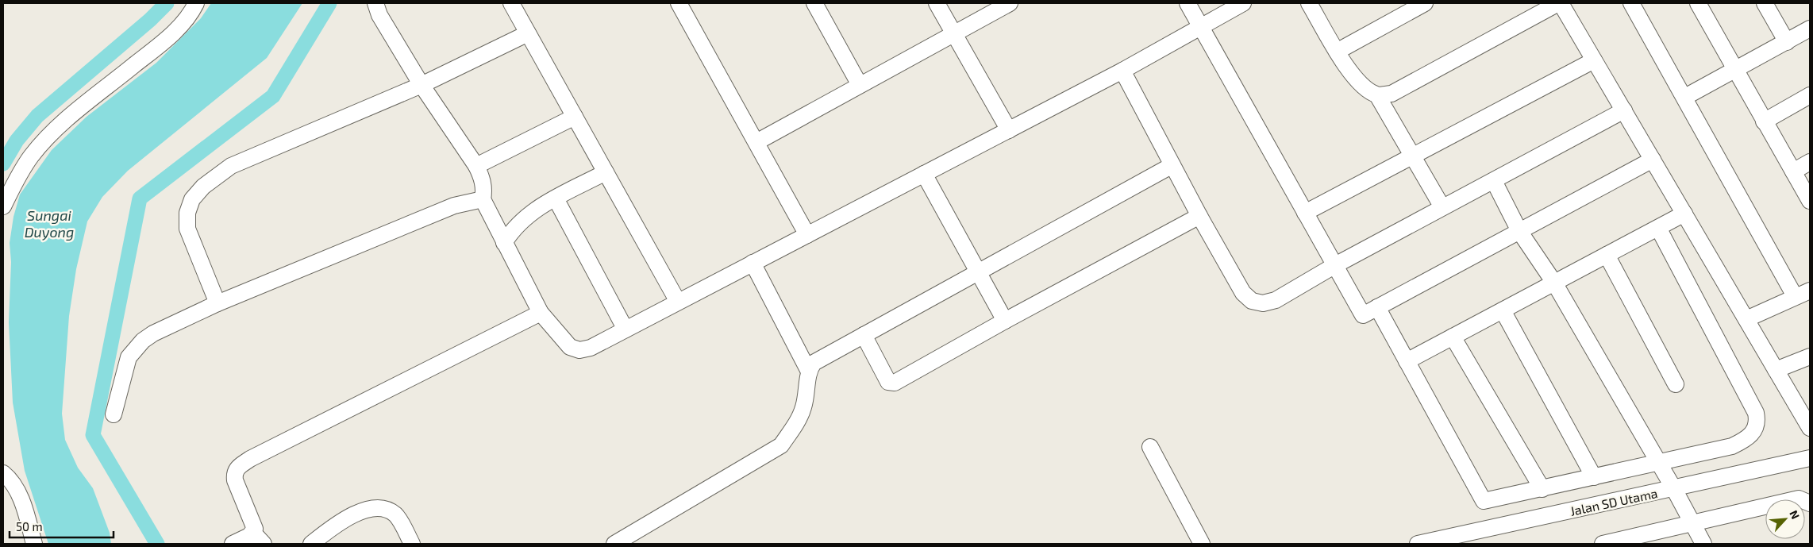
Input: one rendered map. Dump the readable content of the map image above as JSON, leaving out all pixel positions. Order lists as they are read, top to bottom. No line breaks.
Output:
{"streets":{"street":["Jalan SD Utama"]},"water":["Sungai Duyong"],"scale_bar":"50 m","north":"top right"}
